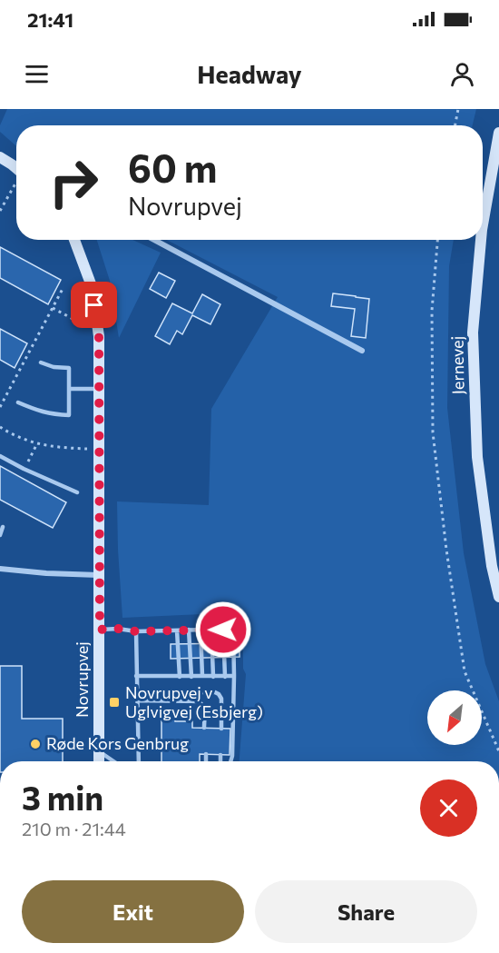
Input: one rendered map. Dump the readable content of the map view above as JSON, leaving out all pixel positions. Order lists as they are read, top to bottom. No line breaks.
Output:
{"streets":{"street":["Jernevej","Novrupvej"]},"places":{"transit":["Novrupvej v Uglvigvej (Esbjerg)"],"other":["Røde Kors Genbrug"]},"north":"bottom left","page":{"status":"21:41","header":"Headway","turn":["60 m","Novrupvej"],"heading":["3 min","210 m · 21:44"],"buttons":["Exit","Share"]}}
